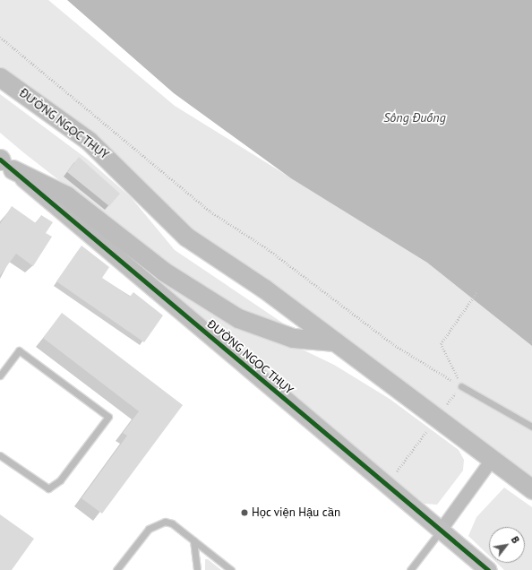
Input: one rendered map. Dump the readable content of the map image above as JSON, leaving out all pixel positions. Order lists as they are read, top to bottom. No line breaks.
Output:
{"streets":{"main road":["ĐƯỜNG NGỌC THỤY"]},"water":["Sông Đuống"],"places":["Học viện Hậu cần"],"north":"top right"}
